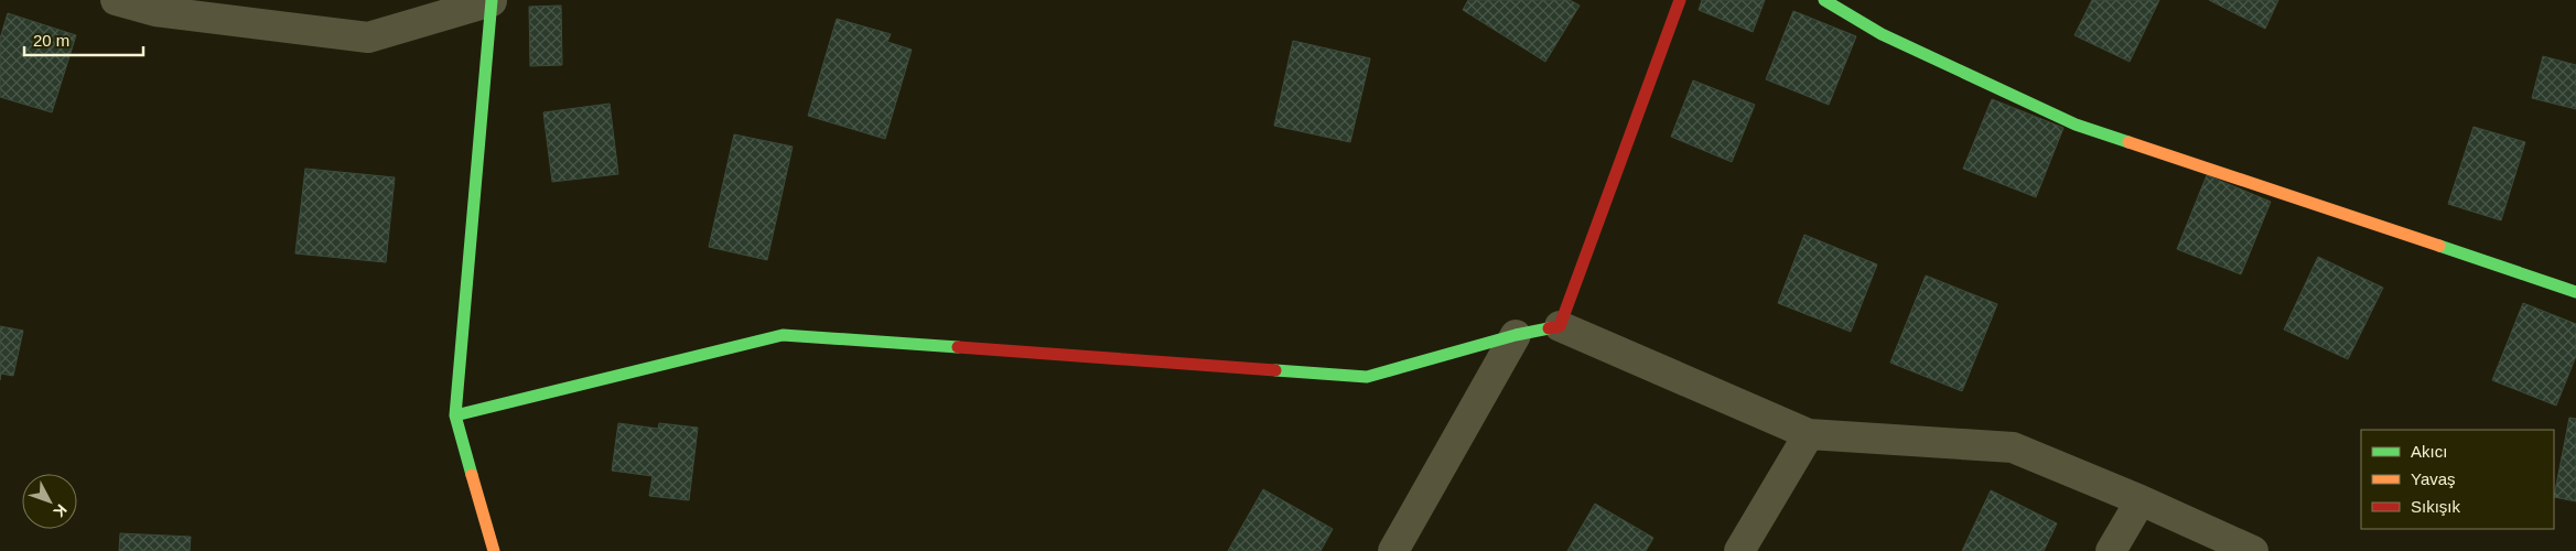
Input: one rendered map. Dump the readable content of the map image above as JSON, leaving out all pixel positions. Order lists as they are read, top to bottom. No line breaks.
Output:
{"legend":["Akıcı","Yavaş","Sıkışık"],"scale_bar":"20 m","north":"bottom right"}
